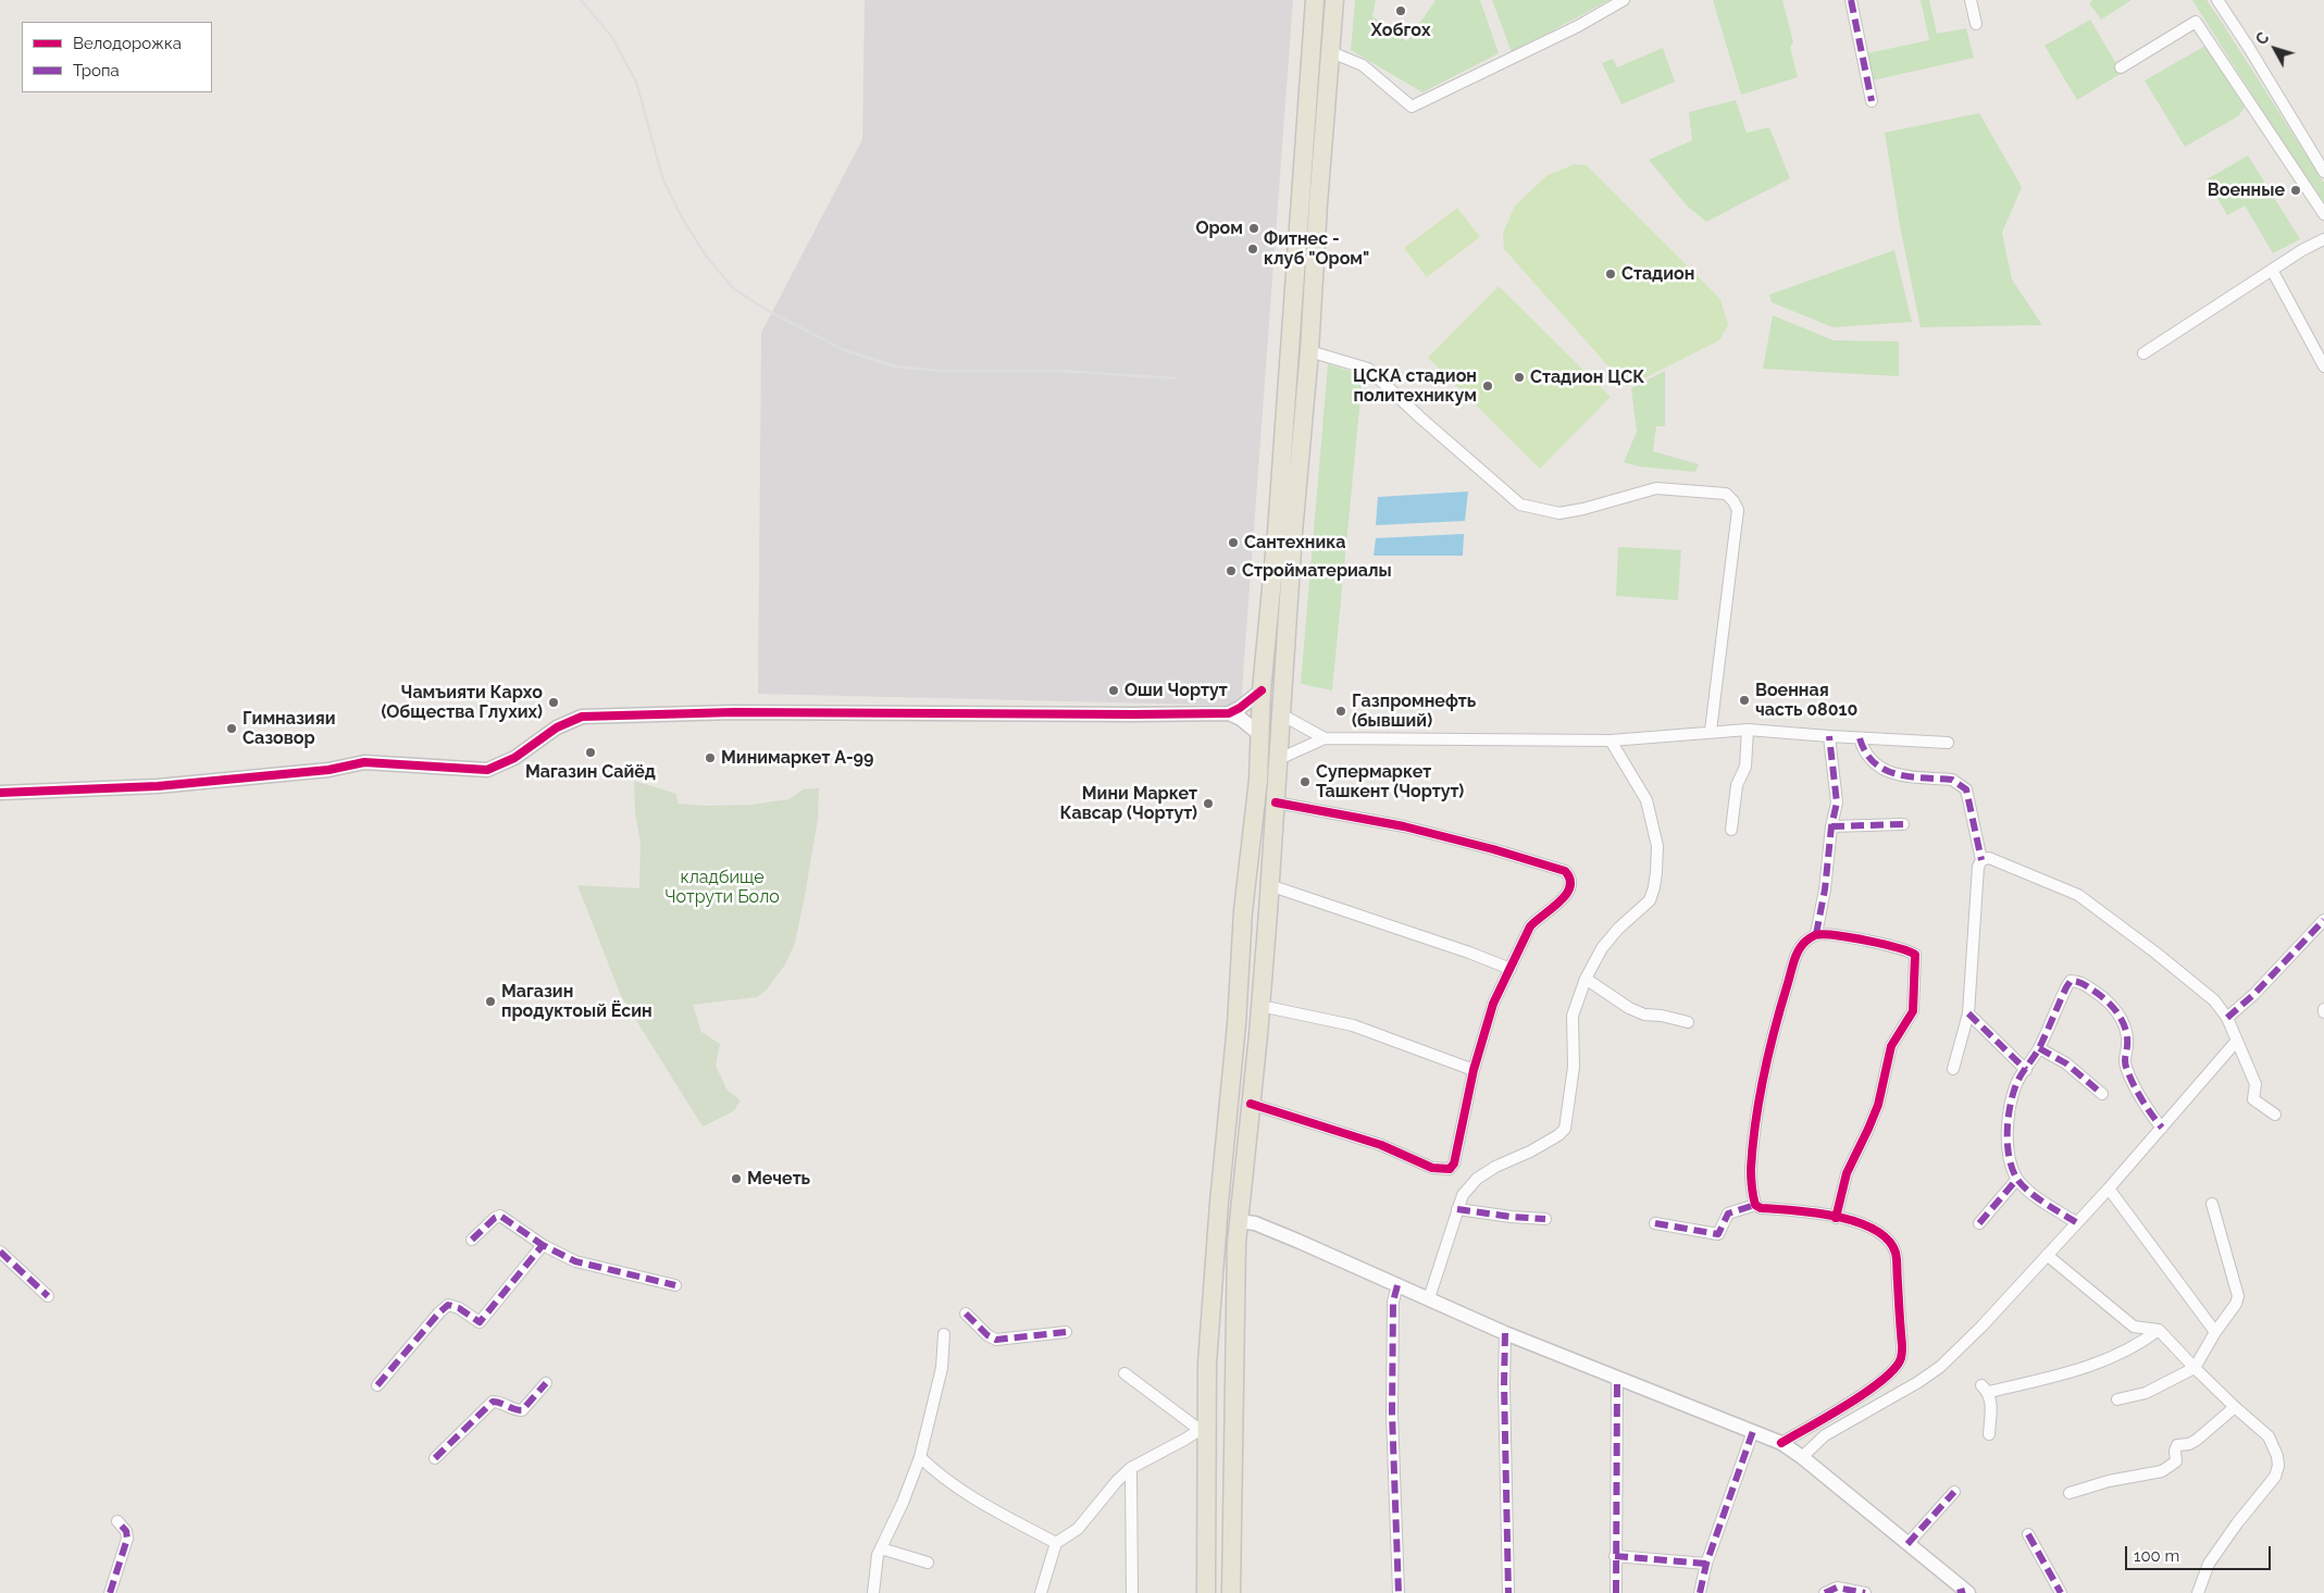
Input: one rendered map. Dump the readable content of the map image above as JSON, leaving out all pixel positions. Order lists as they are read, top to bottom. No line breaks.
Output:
{"parks":["кладбище Чотрути Боло"],"places":["Хобгох","Военные","Ором","Фитнес - клуб \"Ором\"","Стадион","Стадион ЦСК","ЦСКА стадион политехникум","Сантехника","Стройматериалы","Оши Чортут","Военная часть 08010","Чамъияти Кархо (Общества Глухих)","Газпромнефть (бывший)","Гимназияи Сазовор","Магазин Сайёд","Минимаркет А-99","Супермаркет Ташкент (Чортут)","Мини Маркет Кавсар (Чортут)","Магазин продуктоый Ёсин","Мечеть"],"legend":["Велодорожка","Тропа"],"scale_bar":"100 m","north":"top left"}
